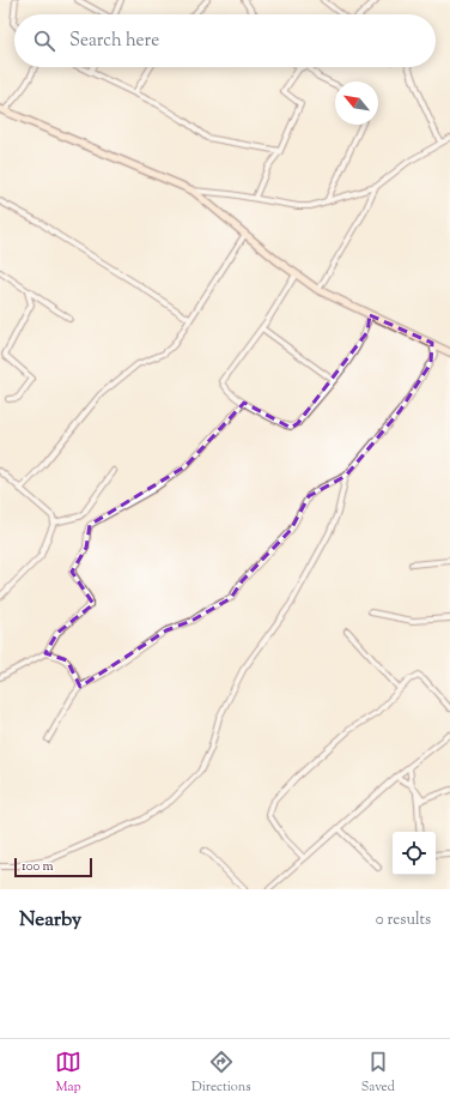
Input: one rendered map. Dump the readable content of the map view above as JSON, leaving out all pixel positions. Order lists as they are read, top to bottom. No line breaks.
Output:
{"scale_bar":"100 m","north":"top left","page":{"search":"Search here","scale":"100 m","heading":["Nearby","0 results"],"nav":["Map","Directions","Saved"]}}
